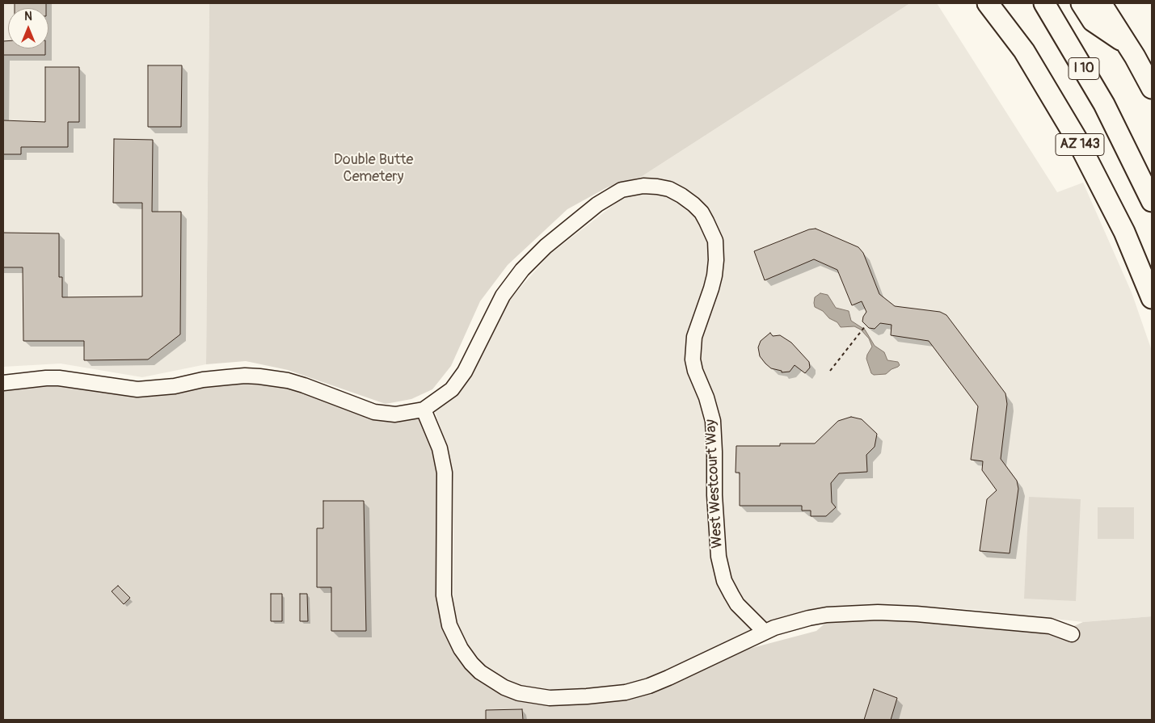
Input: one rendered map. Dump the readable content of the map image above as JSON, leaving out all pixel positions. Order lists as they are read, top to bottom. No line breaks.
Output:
{"streets":{"highway":["I 10","AZ 143"],"street":["West Westcourt Way"]},"parks":["Double Butte Cemetery"],"north":"top"}
